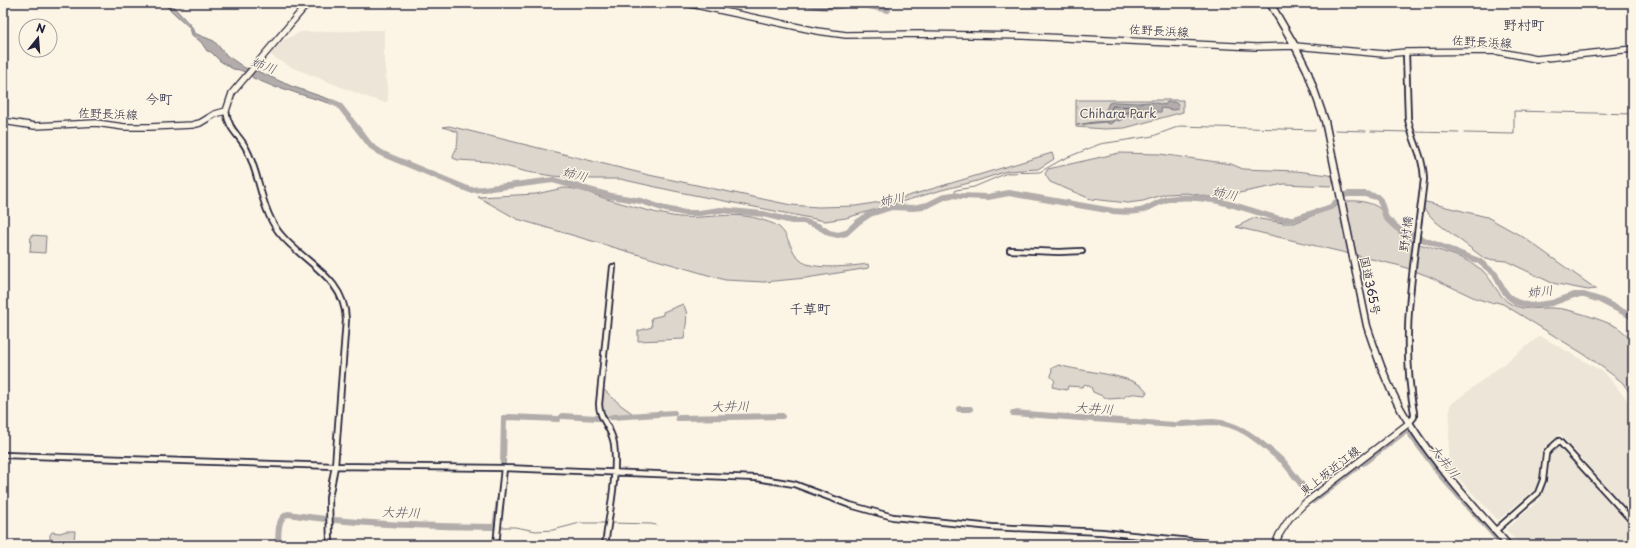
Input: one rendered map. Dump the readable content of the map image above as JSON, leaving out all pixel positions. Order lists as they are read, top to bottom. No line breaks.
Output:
{"streets":{"highway":["国道365号"],"main road":["佐野長浜線","東上坂近江線"],"street":["野村橋"]},"crossings":[["佐野長浜線","野村橋"],["佐野長浜線","国道365号"],["野村橋","国道365号"],["野村橋","東上坂近江線"],["国道365号","東上坂近江線"]],"districts":["野村町","今町","千草町"],"water":["姉川","大井川"],"parks":["Chihara Park"],"north":"top"}
